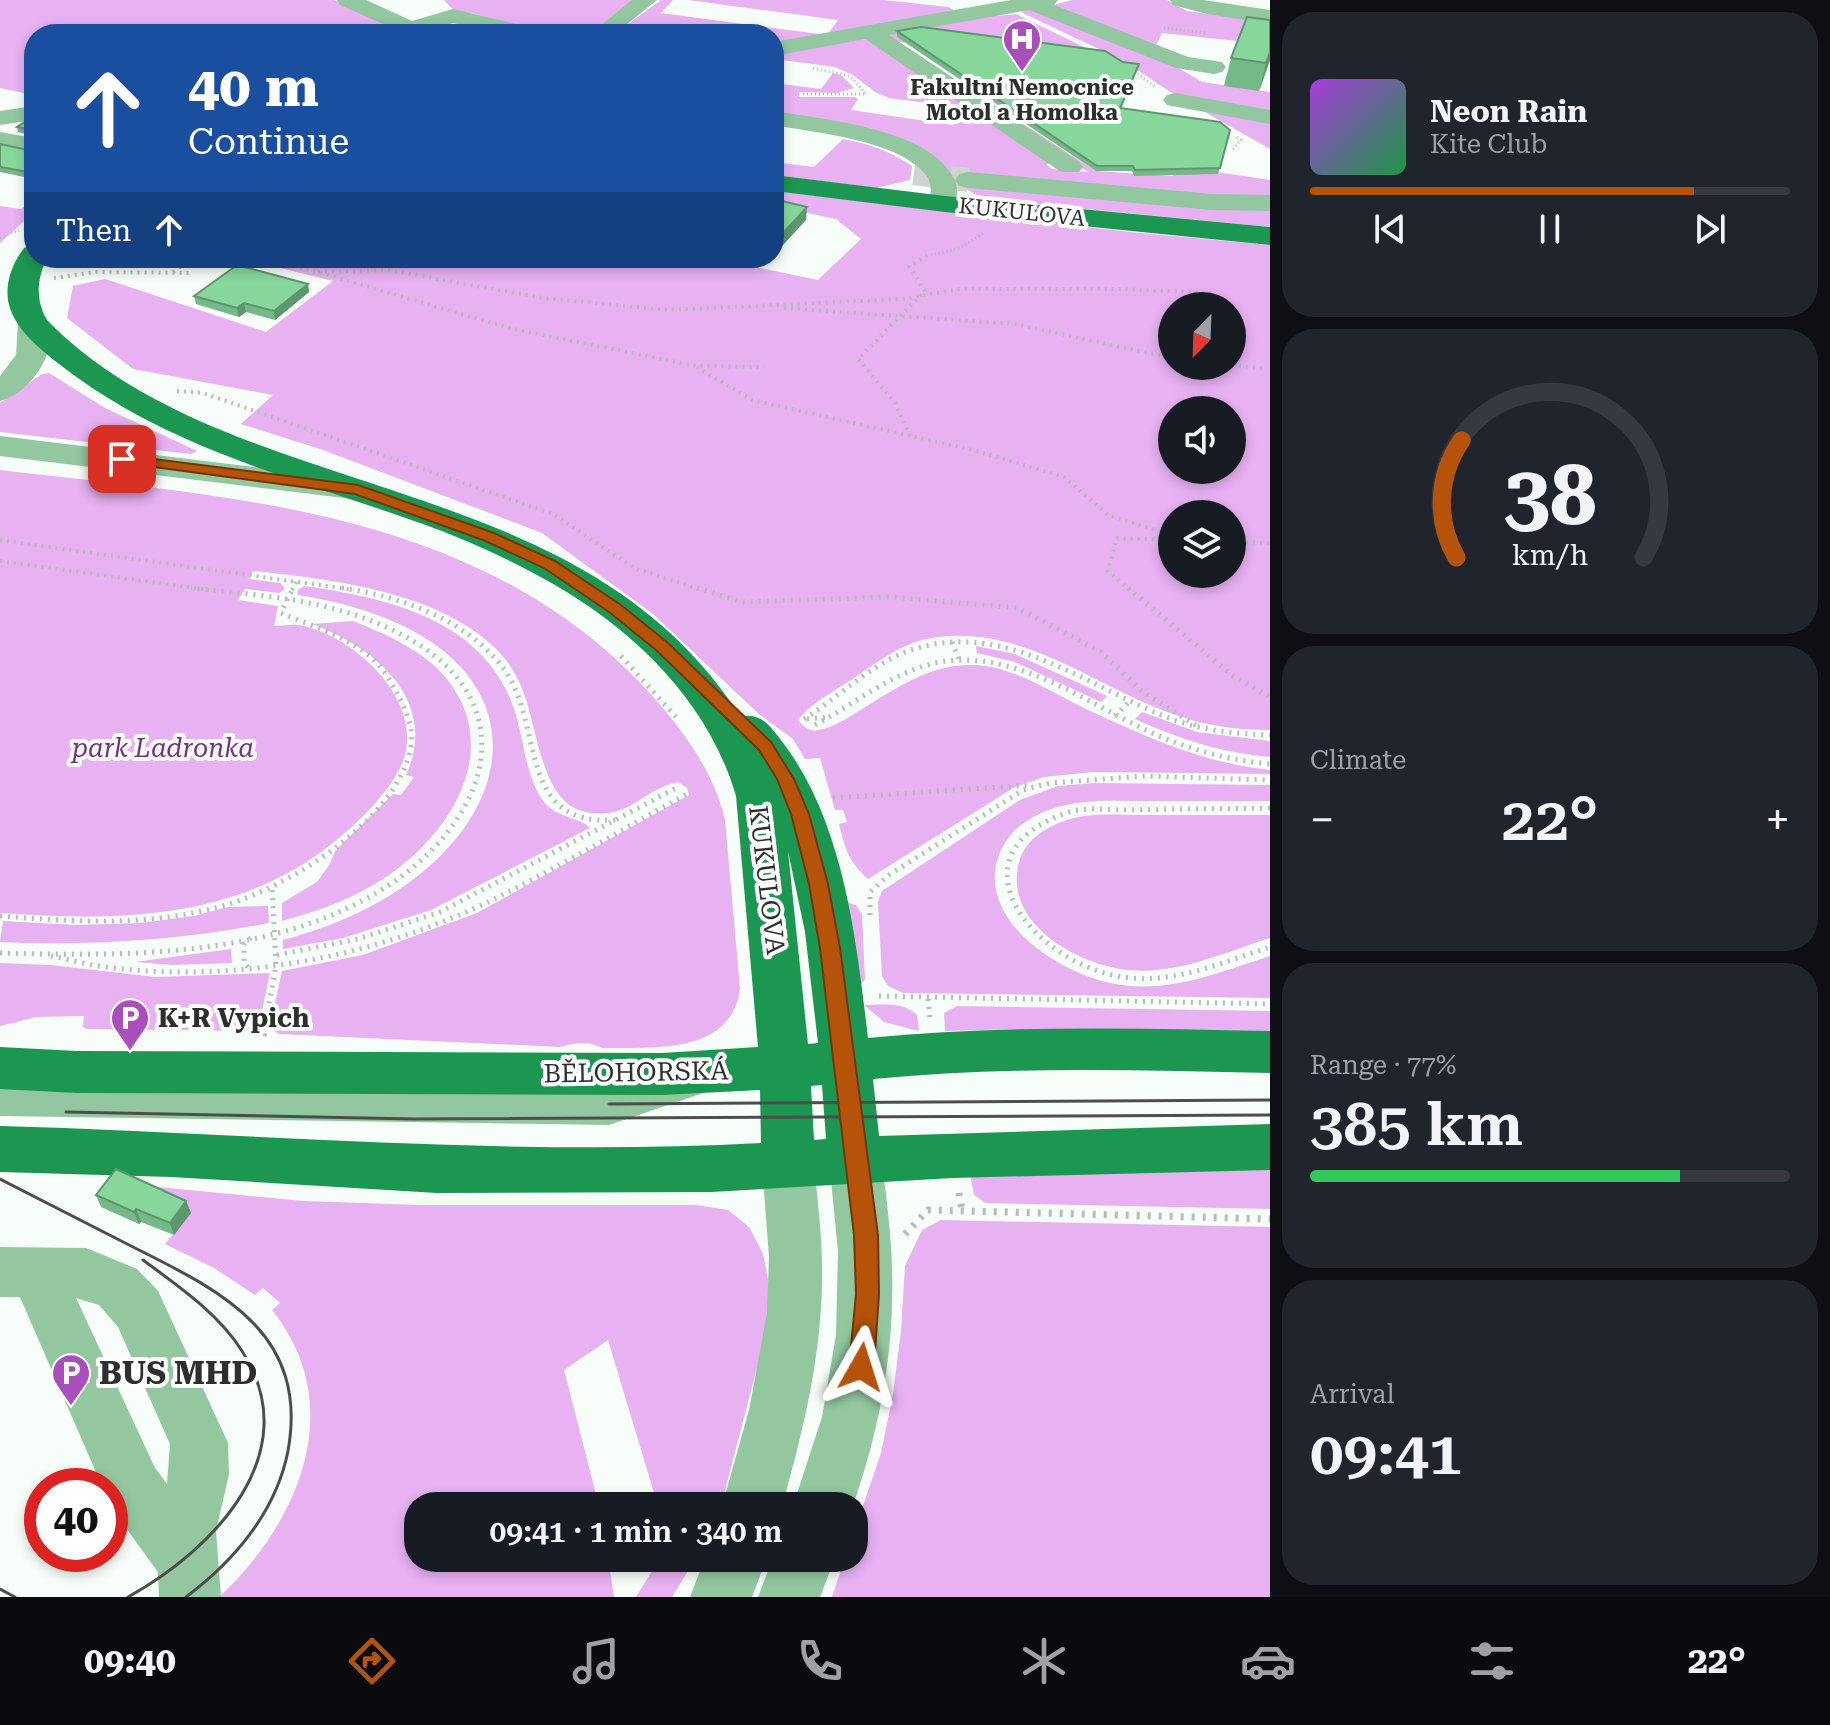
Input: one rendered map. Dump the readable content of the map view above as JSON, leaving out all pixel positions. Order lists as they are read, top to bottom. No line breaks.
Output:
{"streets":{"main road":["KUKULOVA","BĚLOHORSKÁ"]},"crossings":[["KUKULOVA","BĚLOHORSKÁ"]],"parks":["park Ladronka"],"places":{"hospital":["Fakultní Nemocnice Motol a Homolka"],"parking":["K+R Vypich","BUS MHD"]},"north":"bottom left","page":{"turn":["40 m","Continue"],"song":["Neon Rain","Kite Club"],"then":"Then","tile":["Climate",["Range · 77%","385 km"],["Arrival","09:41"]],"heat":["−","22°","+"],"limit":"40","trip":"09:41 · 1 min · 340 m","tabs":["09:40","22°"],"gauge":["38","km/h"]}}
